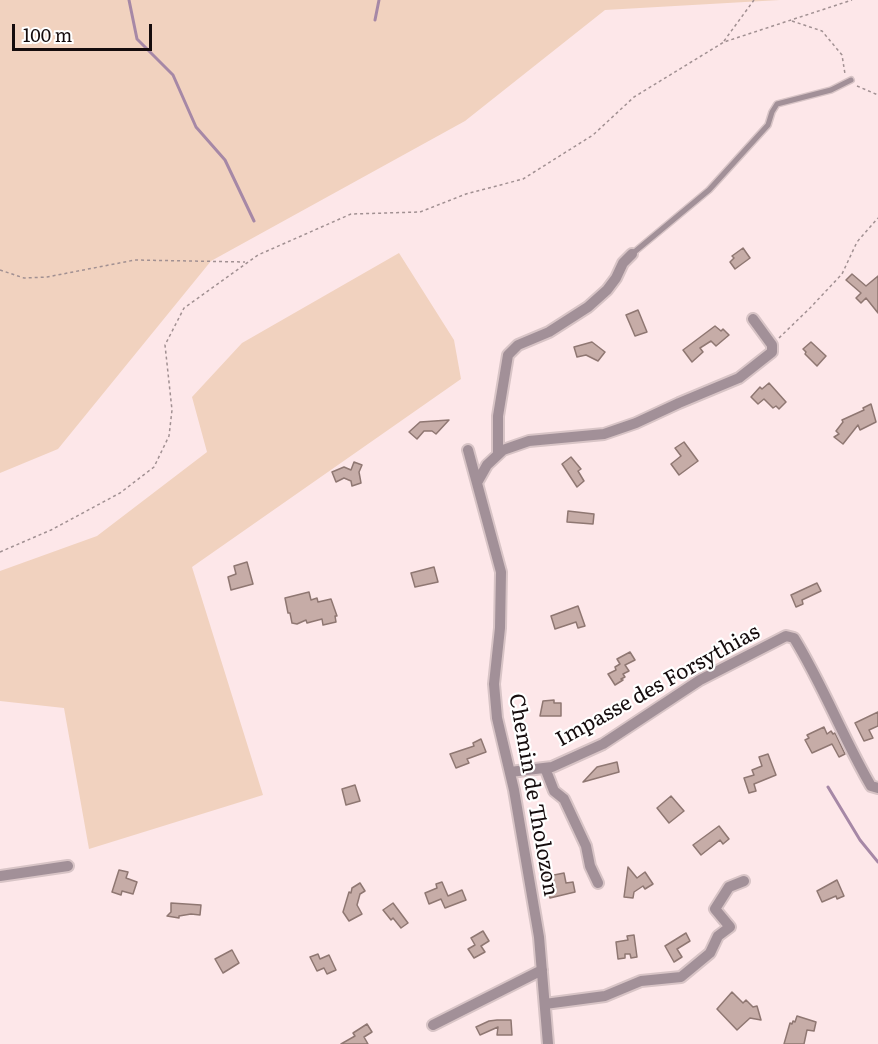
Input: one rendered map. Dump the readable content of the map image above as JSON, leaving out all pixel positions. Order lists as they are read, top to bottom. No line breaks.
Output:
{"streets":{"street":["Impasse des Forsythias","Chemin de Tholozon"]},"crossings":[["Impasse des Forsythias","Chemin de Tholozon"]],"scale_bar":"100 m"}
